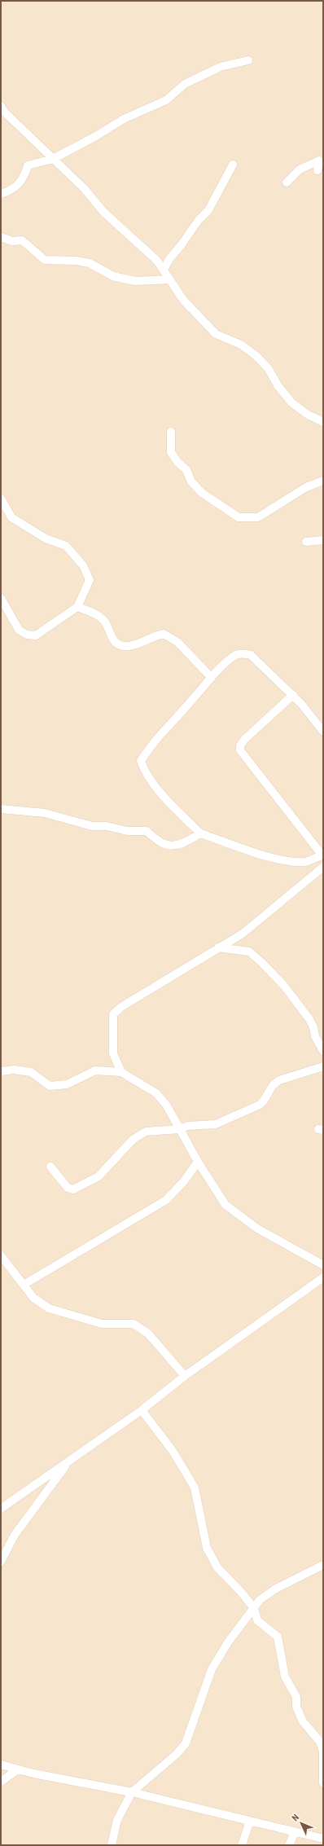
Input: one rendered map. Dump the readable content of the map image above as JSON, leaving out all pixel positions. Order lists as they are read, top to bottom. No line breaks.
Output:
{"north":"top left"}
